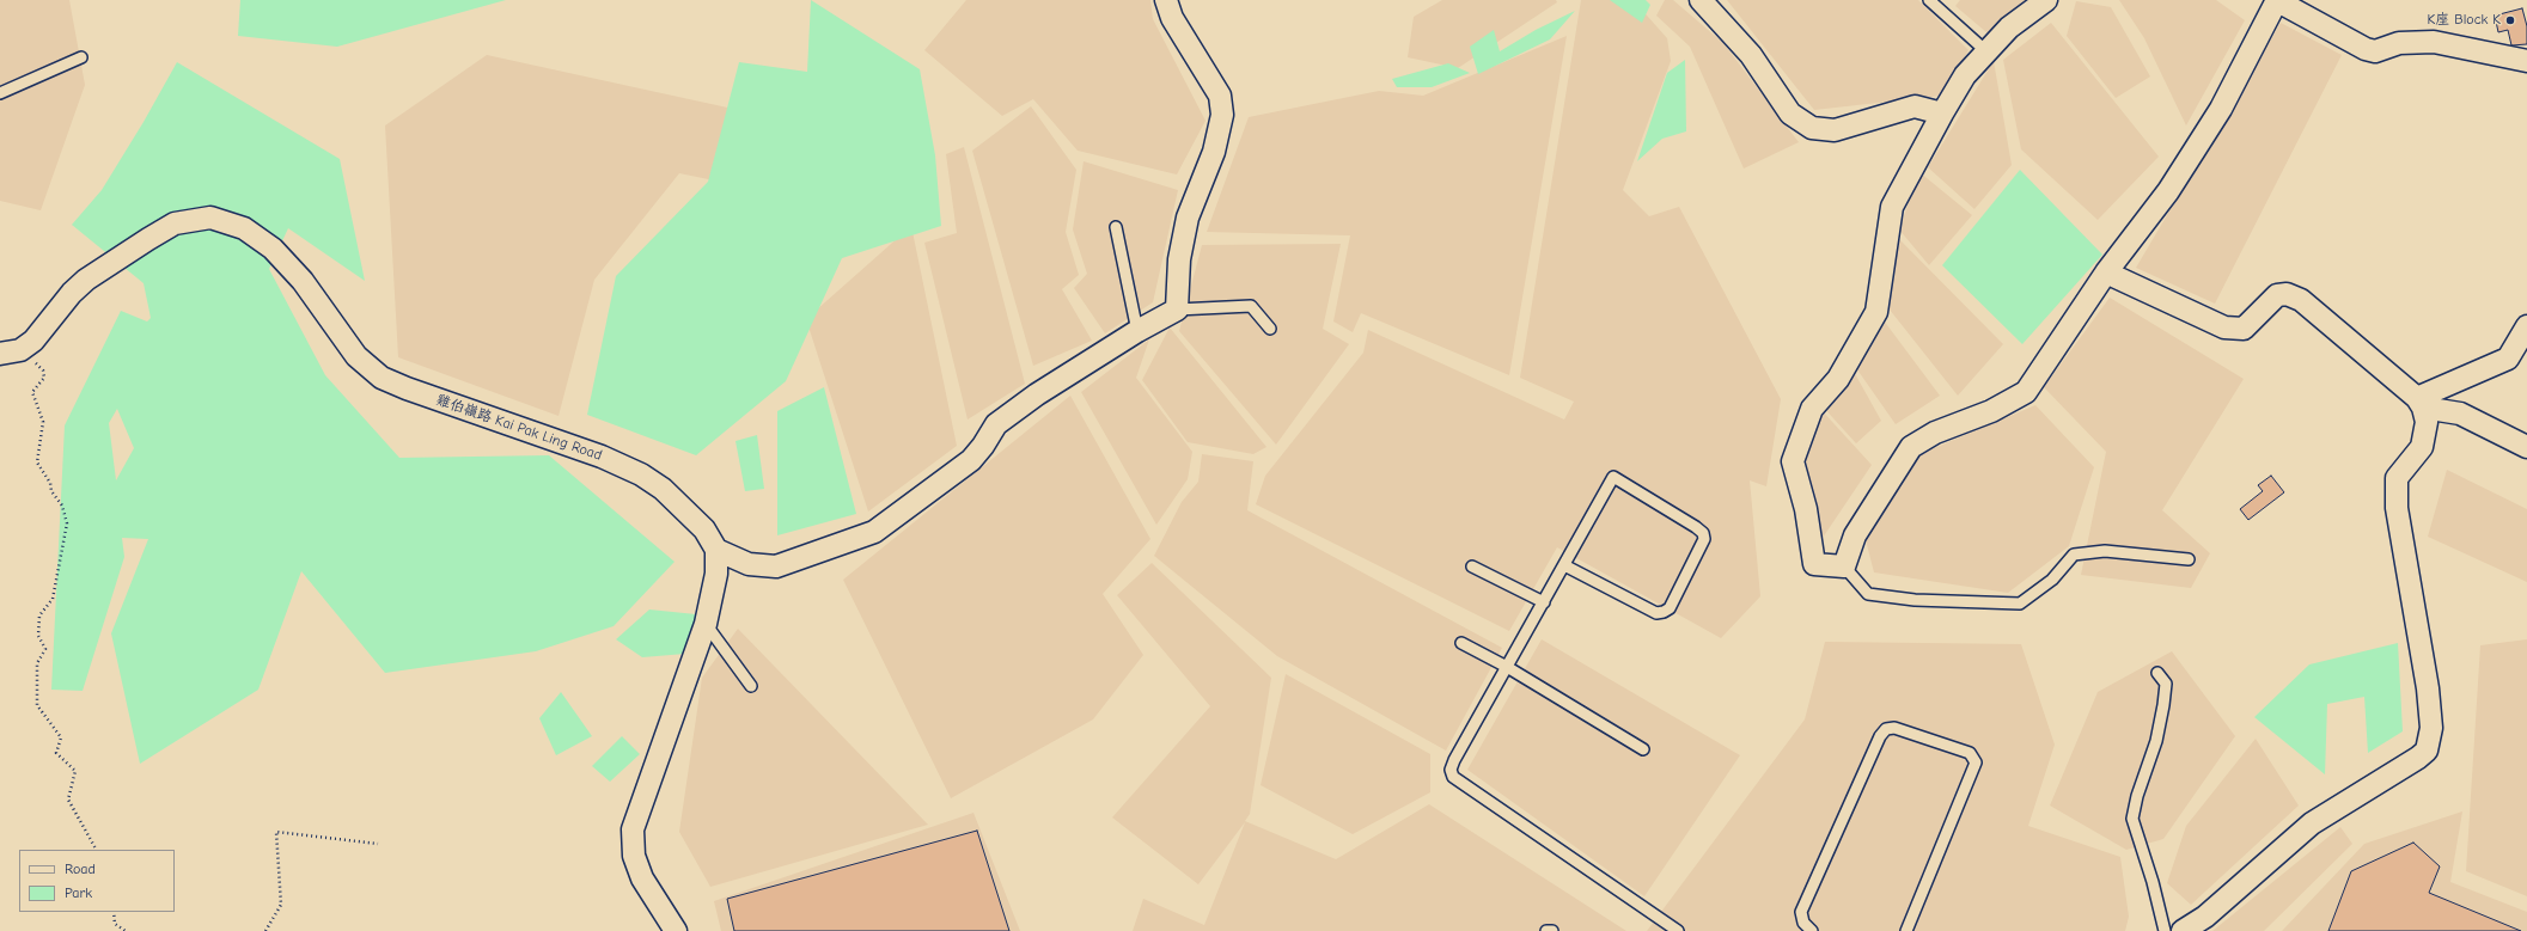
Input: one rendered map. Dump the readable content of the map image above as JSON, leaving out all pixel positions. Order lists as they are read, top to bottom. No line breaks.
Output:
{"streets":{"street":["雞伯嶺路 Kai Pak Ling Road"]},"places":["K座 Block K"],"legend":["Road","Park"]}
